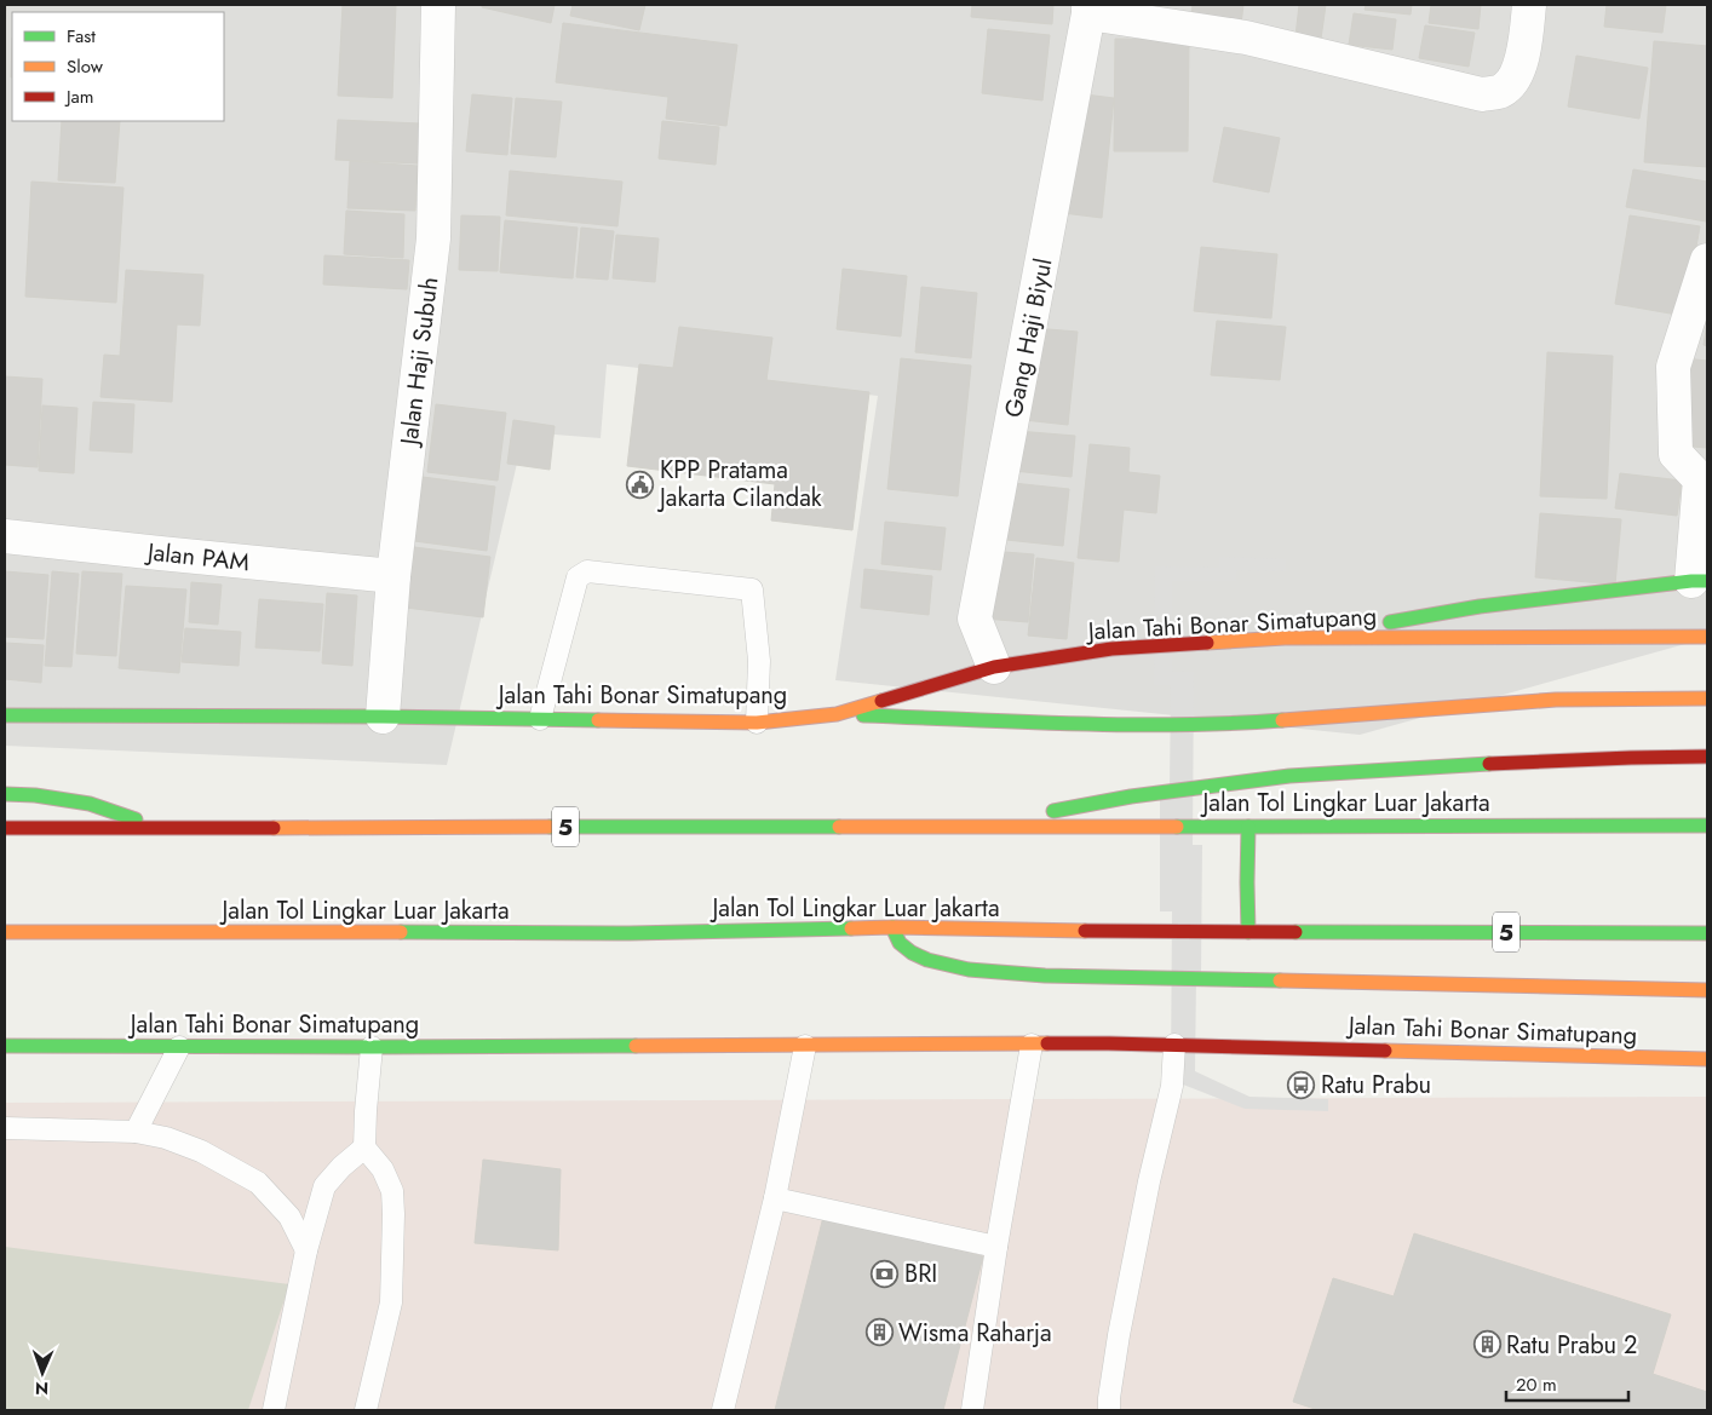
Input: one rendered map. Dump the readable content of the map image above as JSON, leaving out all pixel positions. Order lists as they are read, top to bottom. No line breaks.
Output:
{"streets":{"highway":["Jalan Tahi Bonar Simatupang","Jalan Tol Lingkar Luar Jakarta","5"],"street":["Gang Haji Biyul","Jalan Haji Subuh","Jalan PAM"]},"crossings":[["Gang Haji Biyul","Jalan Tahi Bonar Simatupang"],["Jalan Haji Subuh","Jalan PAM"],["Jalan Haji Subuh","Jalan Tahi Bonar Simatupang"]],"places":{"public building":["KPP Pratama Jakarta Cilandak"],"bus stop":["Ratu Prabu"],"bank":["BRI"],"building":["Wisma Raharja","Ratu Prabu 2"]},"legend":["Fast","Slow","Jam"],"scale_bar":"20 m","north":"bottom"}
